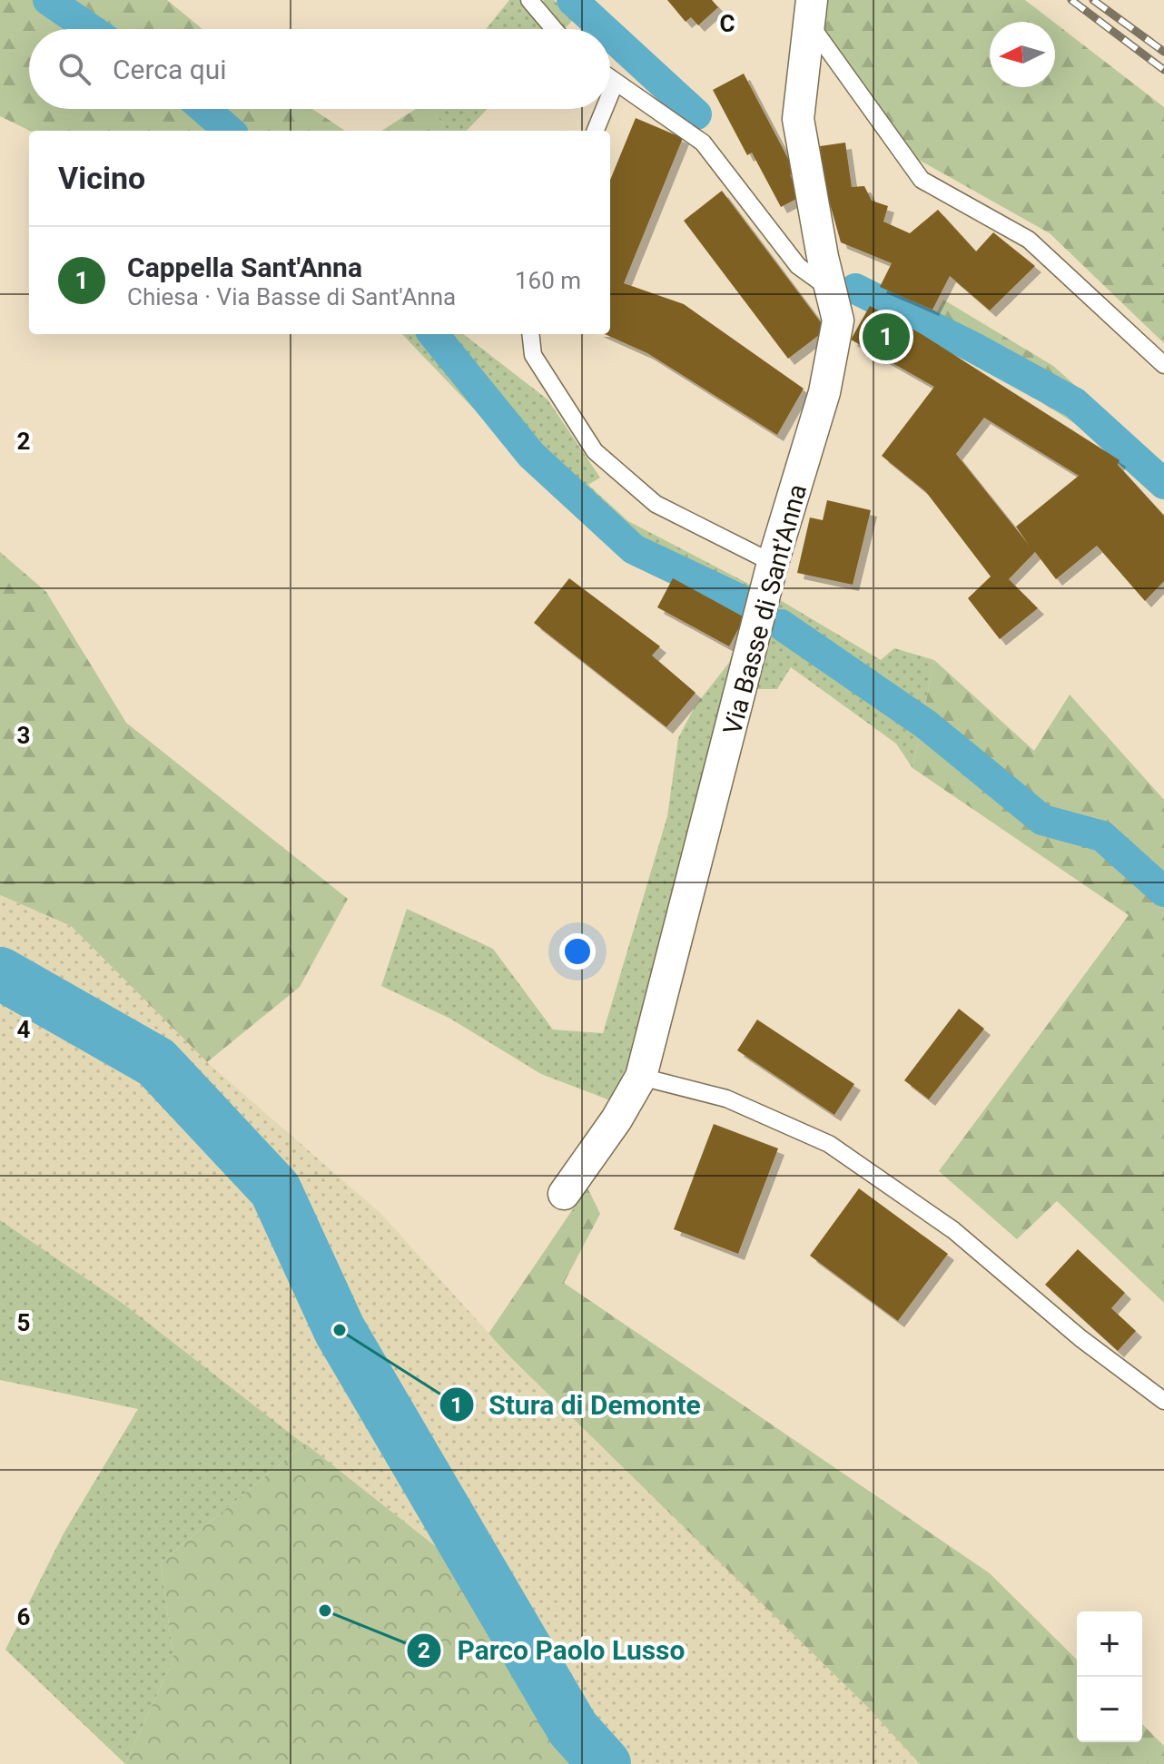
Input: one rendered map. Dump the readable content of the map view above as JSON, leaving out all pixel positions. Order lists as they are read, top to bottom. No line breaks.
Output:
{"streets":{"street":["Via Basse di Sant'Anna"]},"places":["Stura di Demonte","Parco Paolo Lusso"],"north":"left","page":{"search":"Cerca qui","heading":"Vicino","list":[{"mark":"1","name":"Cappella Sant'Anna","note":"Chiesa · Via Basse di Sant'Anna","value":"160 m"}],"pins":"1","map_buttons":["+","−"]},"grid":{"columns":["C"],"rows":["2","3","4","5","6"]}}
